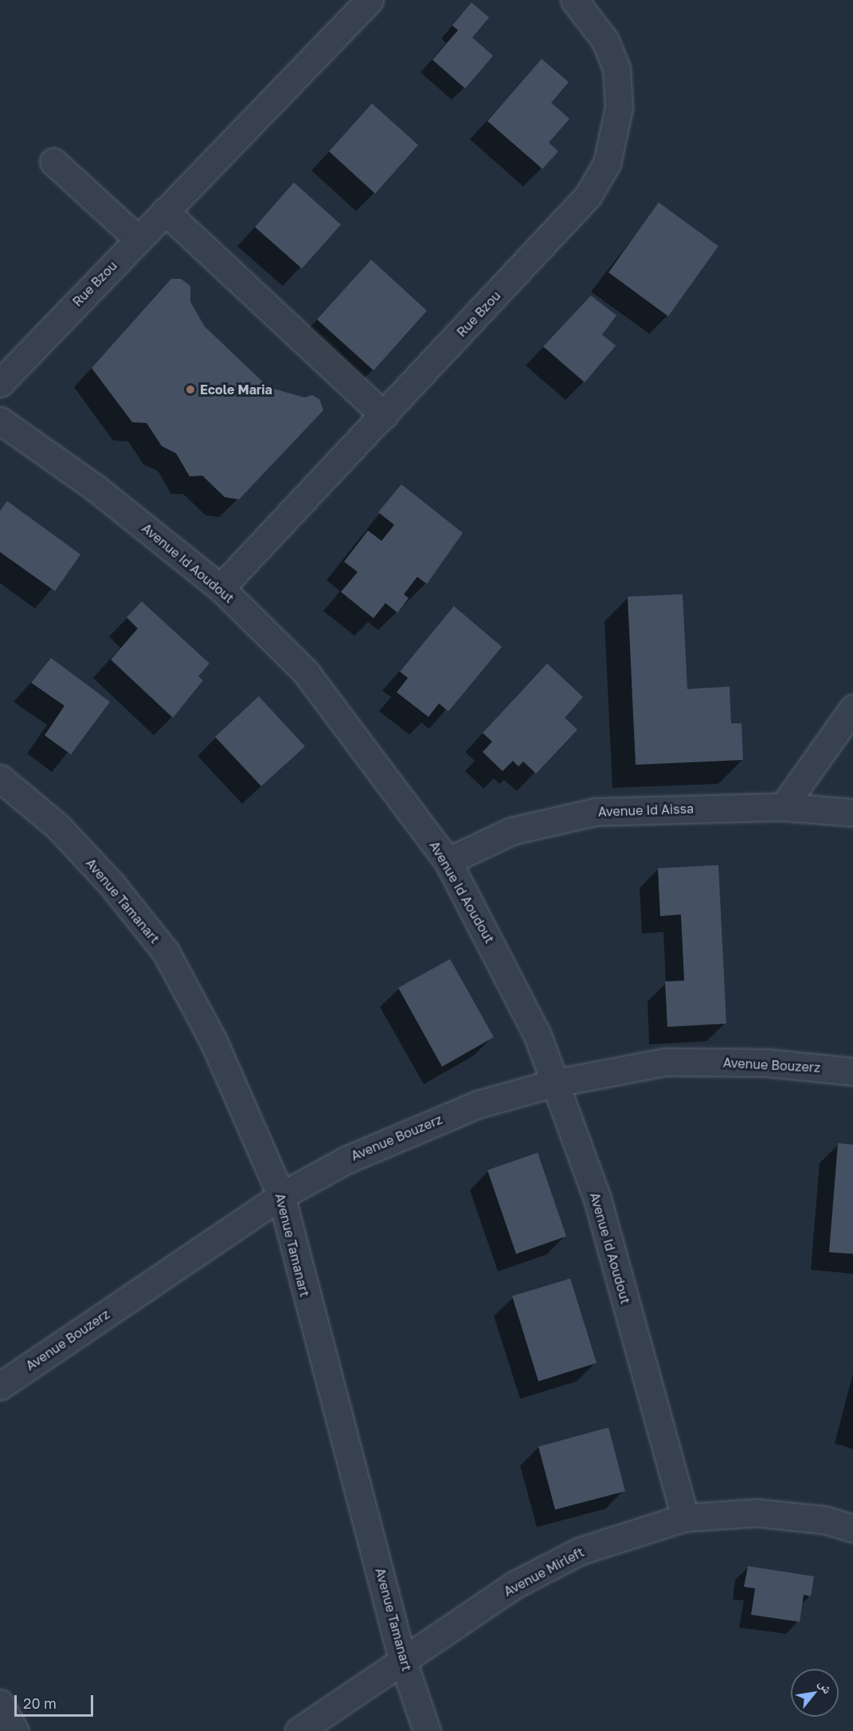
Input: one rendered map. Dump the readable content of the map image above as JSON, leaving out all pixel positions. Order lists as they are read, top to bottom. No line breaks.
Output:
{"streets":{"street":["Rue Bzou","Avenue Id Aoudout","Avenue Id Aissa","Avenue Tamanart","Avenue Bouzerz","Avenue Mirleft"]},"crossings":[["Rue Bzou","Avenue Id Aoudout"],["Avenue Id Aoudout","Avenue Id Aissa"],["Avenue Id Aoudout","Avenue Bouzerz"],["Avenue Id Aoudout","Avenue Mirleft"],["Avenue Tamanart","Avenue Bouzerz"],["Avenue Tamanart","Avenue Mirleft"]],"places":["Ecole Maria"],"scale_bar":"20 m","north":"top right"}
